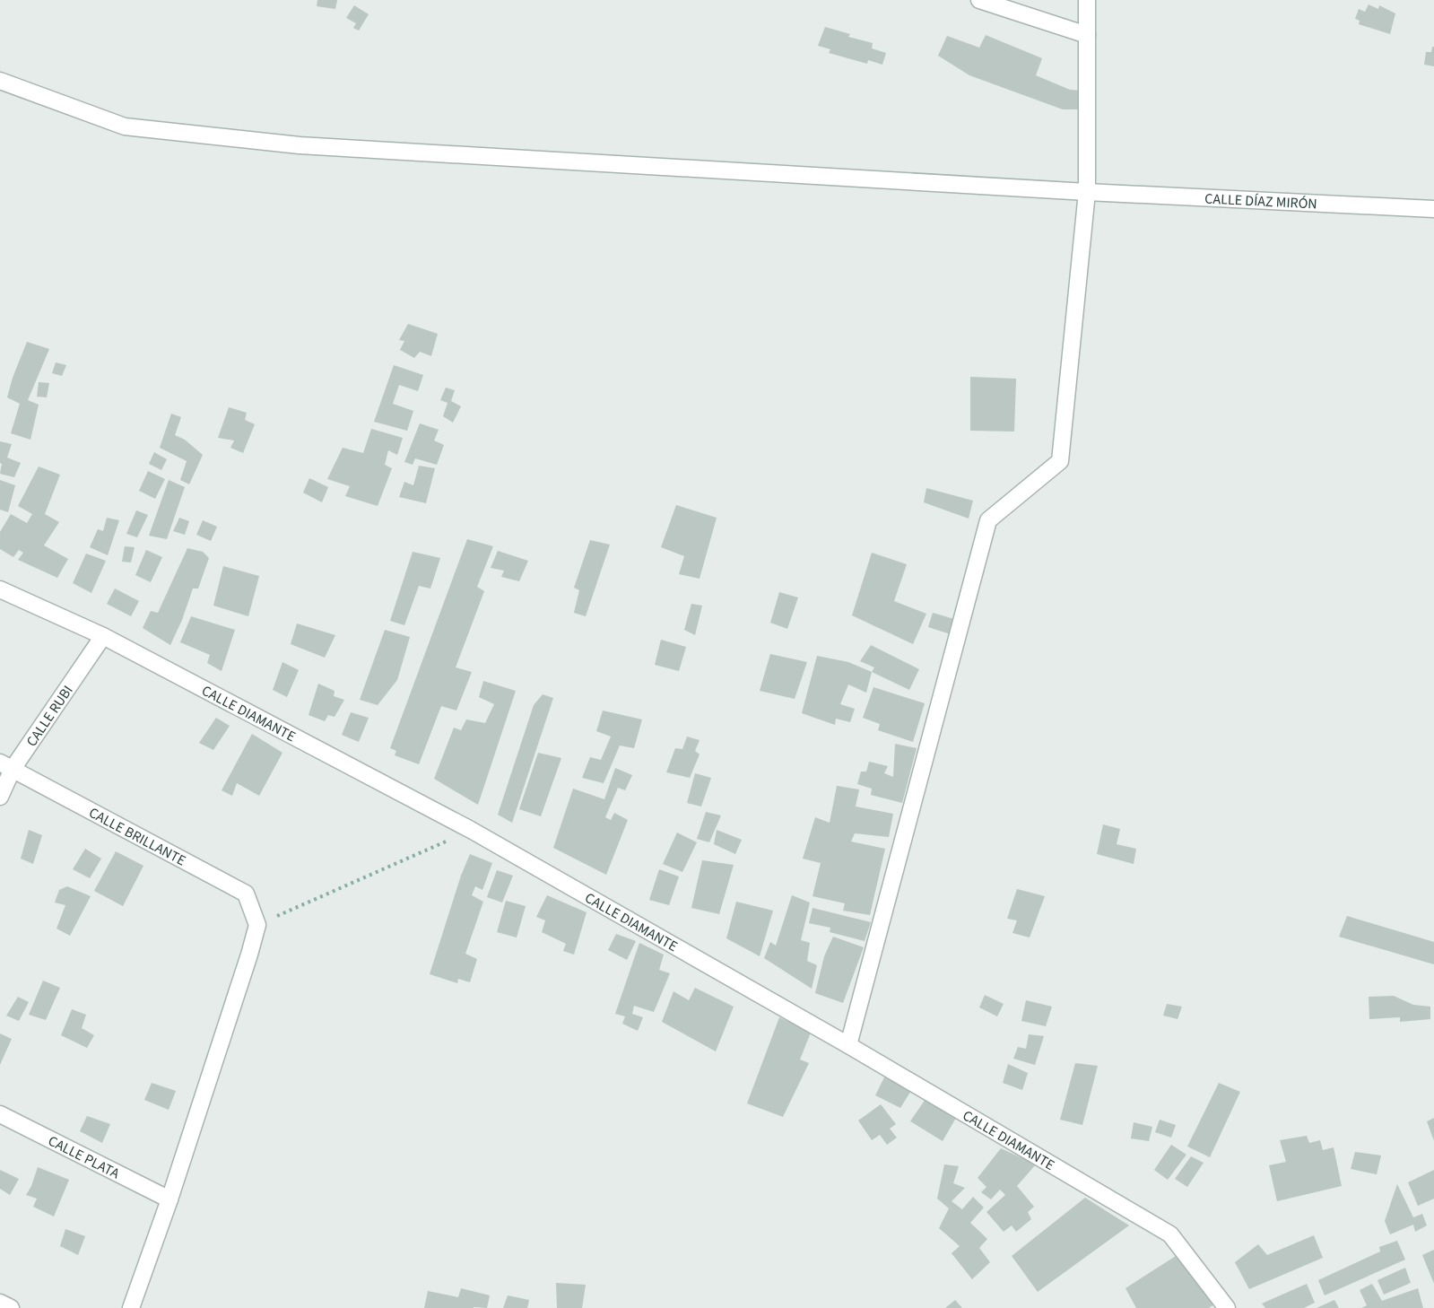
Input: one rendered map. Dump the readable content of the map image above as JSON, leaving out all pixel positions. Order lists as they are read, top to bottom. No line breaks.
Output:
{"streets":{"street":["CALLE DÍAZ MIRÓN","CALLE DIAMANTE","CALLE RUBI","CALLE BRILLANTE","CALLE PLATA"]},"crossings":[["CALLE DIAMANTE","CALLE RUBI"],["CALLE RUBI","CALLE BRILLANTE"]]}
